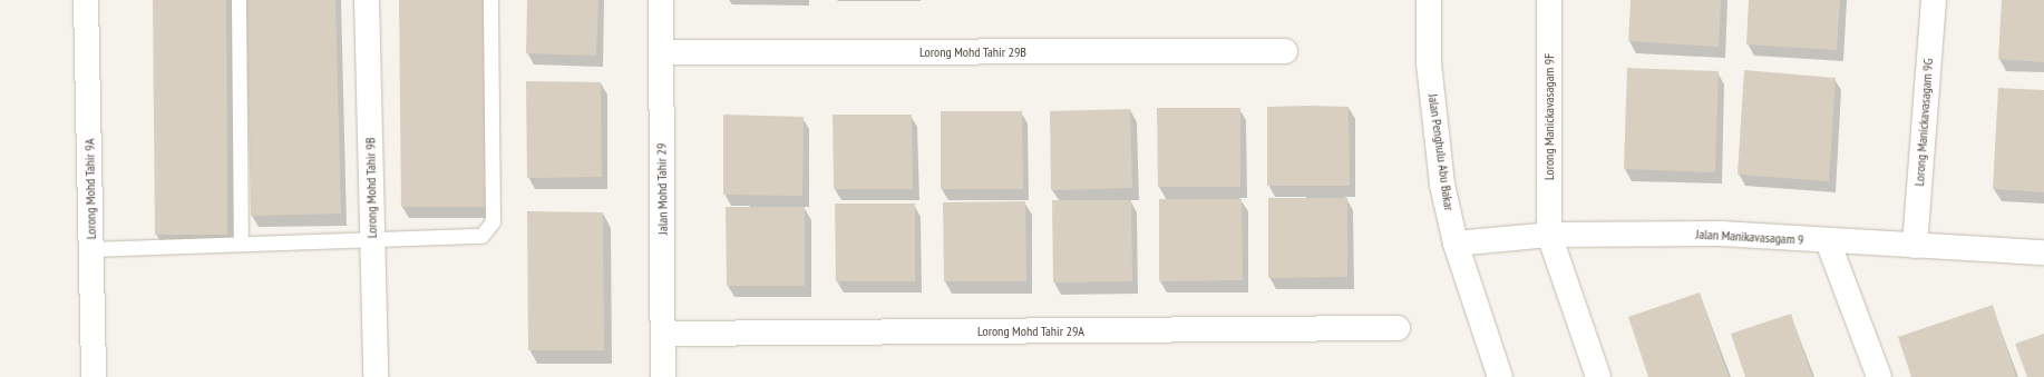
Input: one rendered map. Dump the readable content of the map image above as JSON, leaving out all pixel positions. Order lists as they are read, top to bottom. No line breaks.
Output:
{"streets":{"street":["Lorong Mohd Tahir 29B","Lorong Manickavasagam 9F","Lorong Manickavasagam 9G","Jalan Penghulu Abu Bakar","Lorong Mohd Tahir 9B","Lorong Mohd Tahir 9A","Jalan Mohd Tahir 29","Jalan Manikavasagam 9","Lorong Mohd Tahir 29A"]},"crossings":[["Lorong Mohd Tahir 29B","Jalan Mohd Tahir 29"],["Lorong Manickavasagam 9F","Jalan Manikavasagam 9"],["Lorong Manickavasagam 9G","Jalan Manikavasagam 9"],["Jalan Penghulu Abu Bakar","Jalan Manikavasagam 9"],["Jalan Mohd Tahir 29","Lorong Mohd Tahir 29A"]]}
